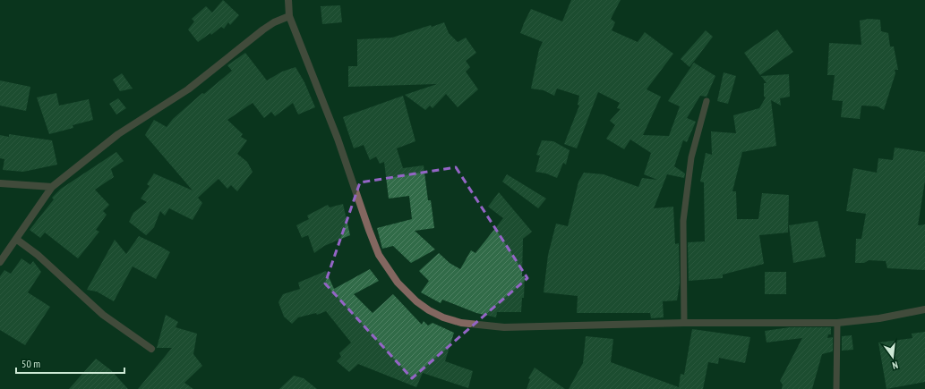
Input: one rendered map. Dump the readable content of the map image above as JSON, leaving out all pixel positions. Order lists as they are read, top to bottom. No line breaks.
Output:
{"scale_bar":"50 m","north":"bottom"}
